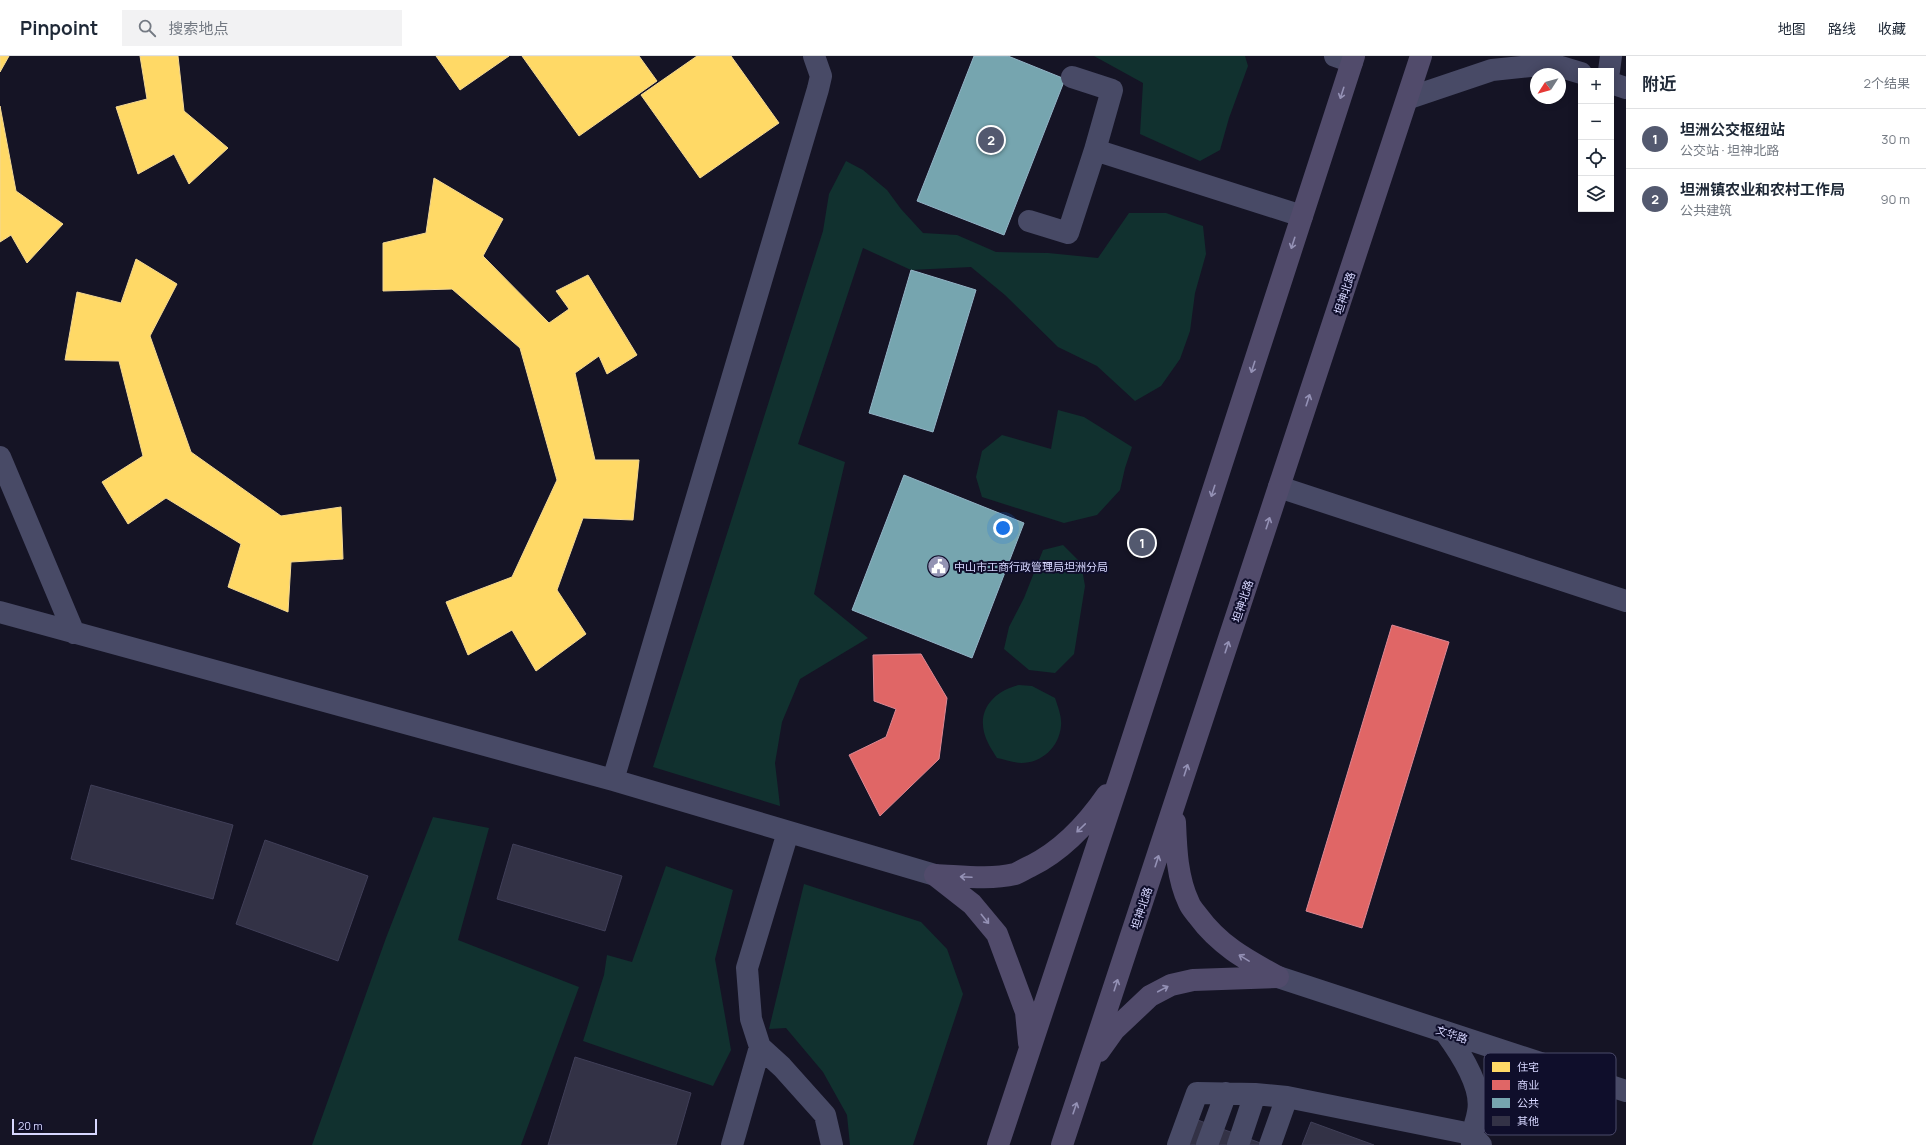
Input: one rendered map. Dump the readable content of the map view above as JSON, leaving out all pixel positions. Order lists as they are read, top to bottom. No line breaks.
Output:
{"streets":{"main road":["坦神北路"],"street":["文华路"]},"places":{"public building":["中山市工商行政管理局坦洲分局"]},"legend":["住宅","商业","公共","其他"],"scale_bar":"20 m","north":"bottom left","page":{"header":"Pinpoint","search":"搜索地点","nav":["地图","路线","收藏"],"heading":["附近","2个结果"],"map_buttons":["+","−"],"list":[{"mark":"1","name":"坦洲公交枢纽站","note":"公交站 · 坦神北路","value":"30 m"},{"mark":"2","name":"坦洲镇农业和农村工作局","note":"公共建筑","value":"90 m"}],"pins":["2","1"],"scale":"20 m"}}
